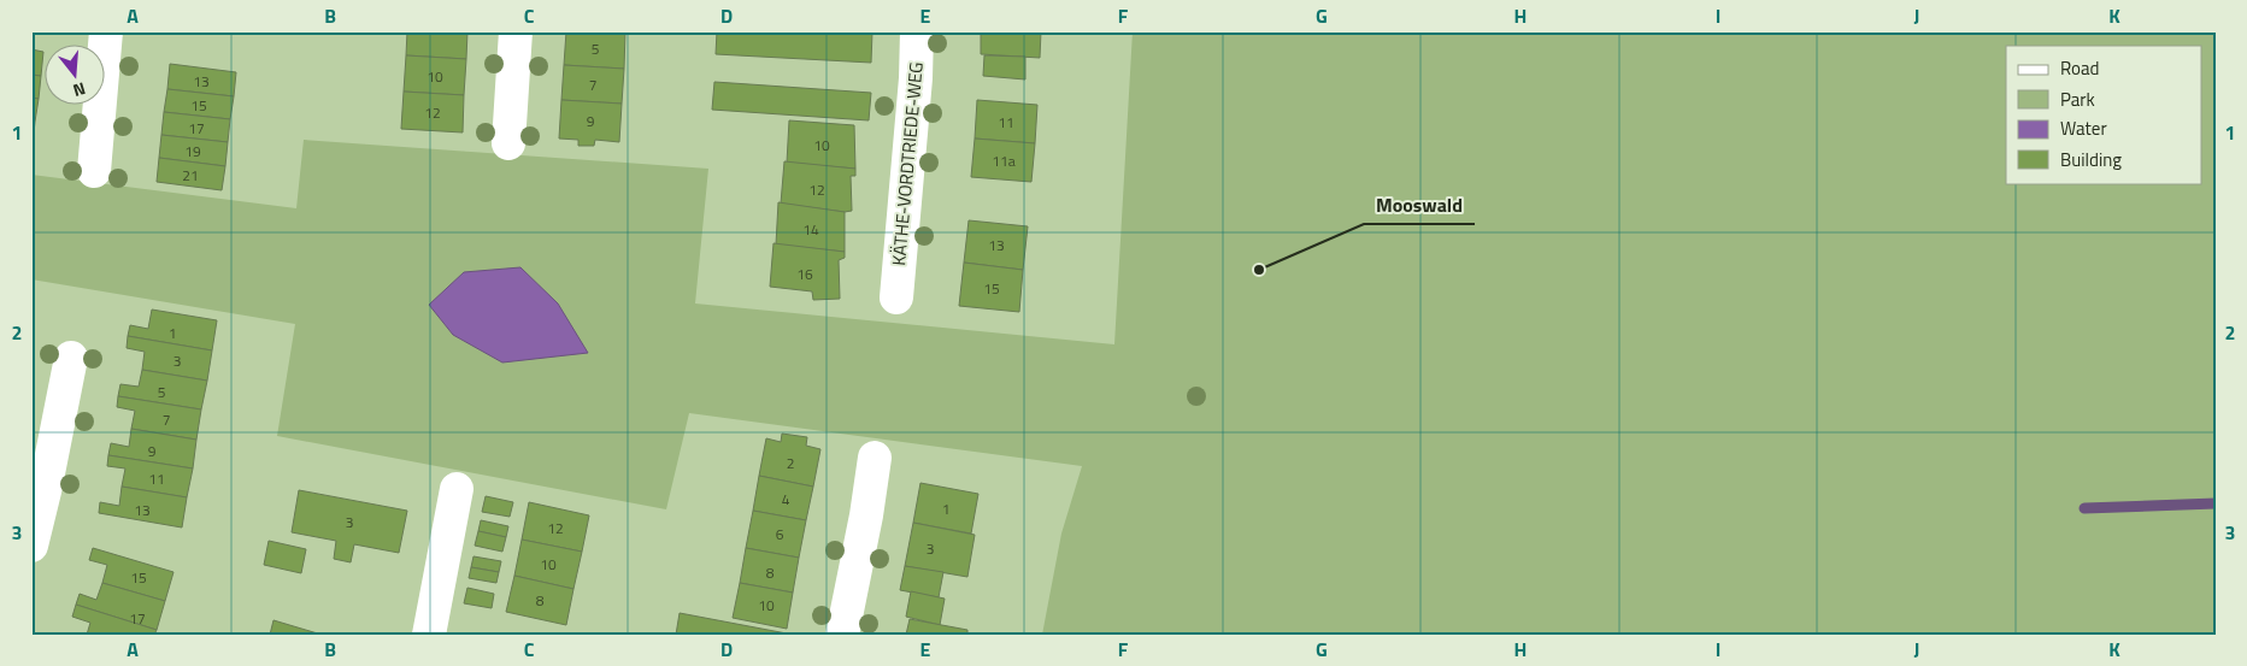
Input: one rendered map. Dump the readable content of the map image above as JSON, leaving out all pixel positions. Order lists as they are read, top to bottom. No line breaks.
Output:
{"streets":{"street":["KÄTHE-VORDTRIEDE-WEG"]},"places":["Mooswald"],"house_numbers":["5","10","13","7","15","12","9","11","17","10","19","11a","21","12","14","13","16","15","1","3","5","7","9","2","11","4","1","13","3","12","6","3","10","8","15","8","10","17"],"legend":["Road","Park","Water","Building"],"north":"bottom","grid":{"columns":["A","B","C","D","E","F","G","H","I","J","K"],"rows":["1","2","3"]}}
